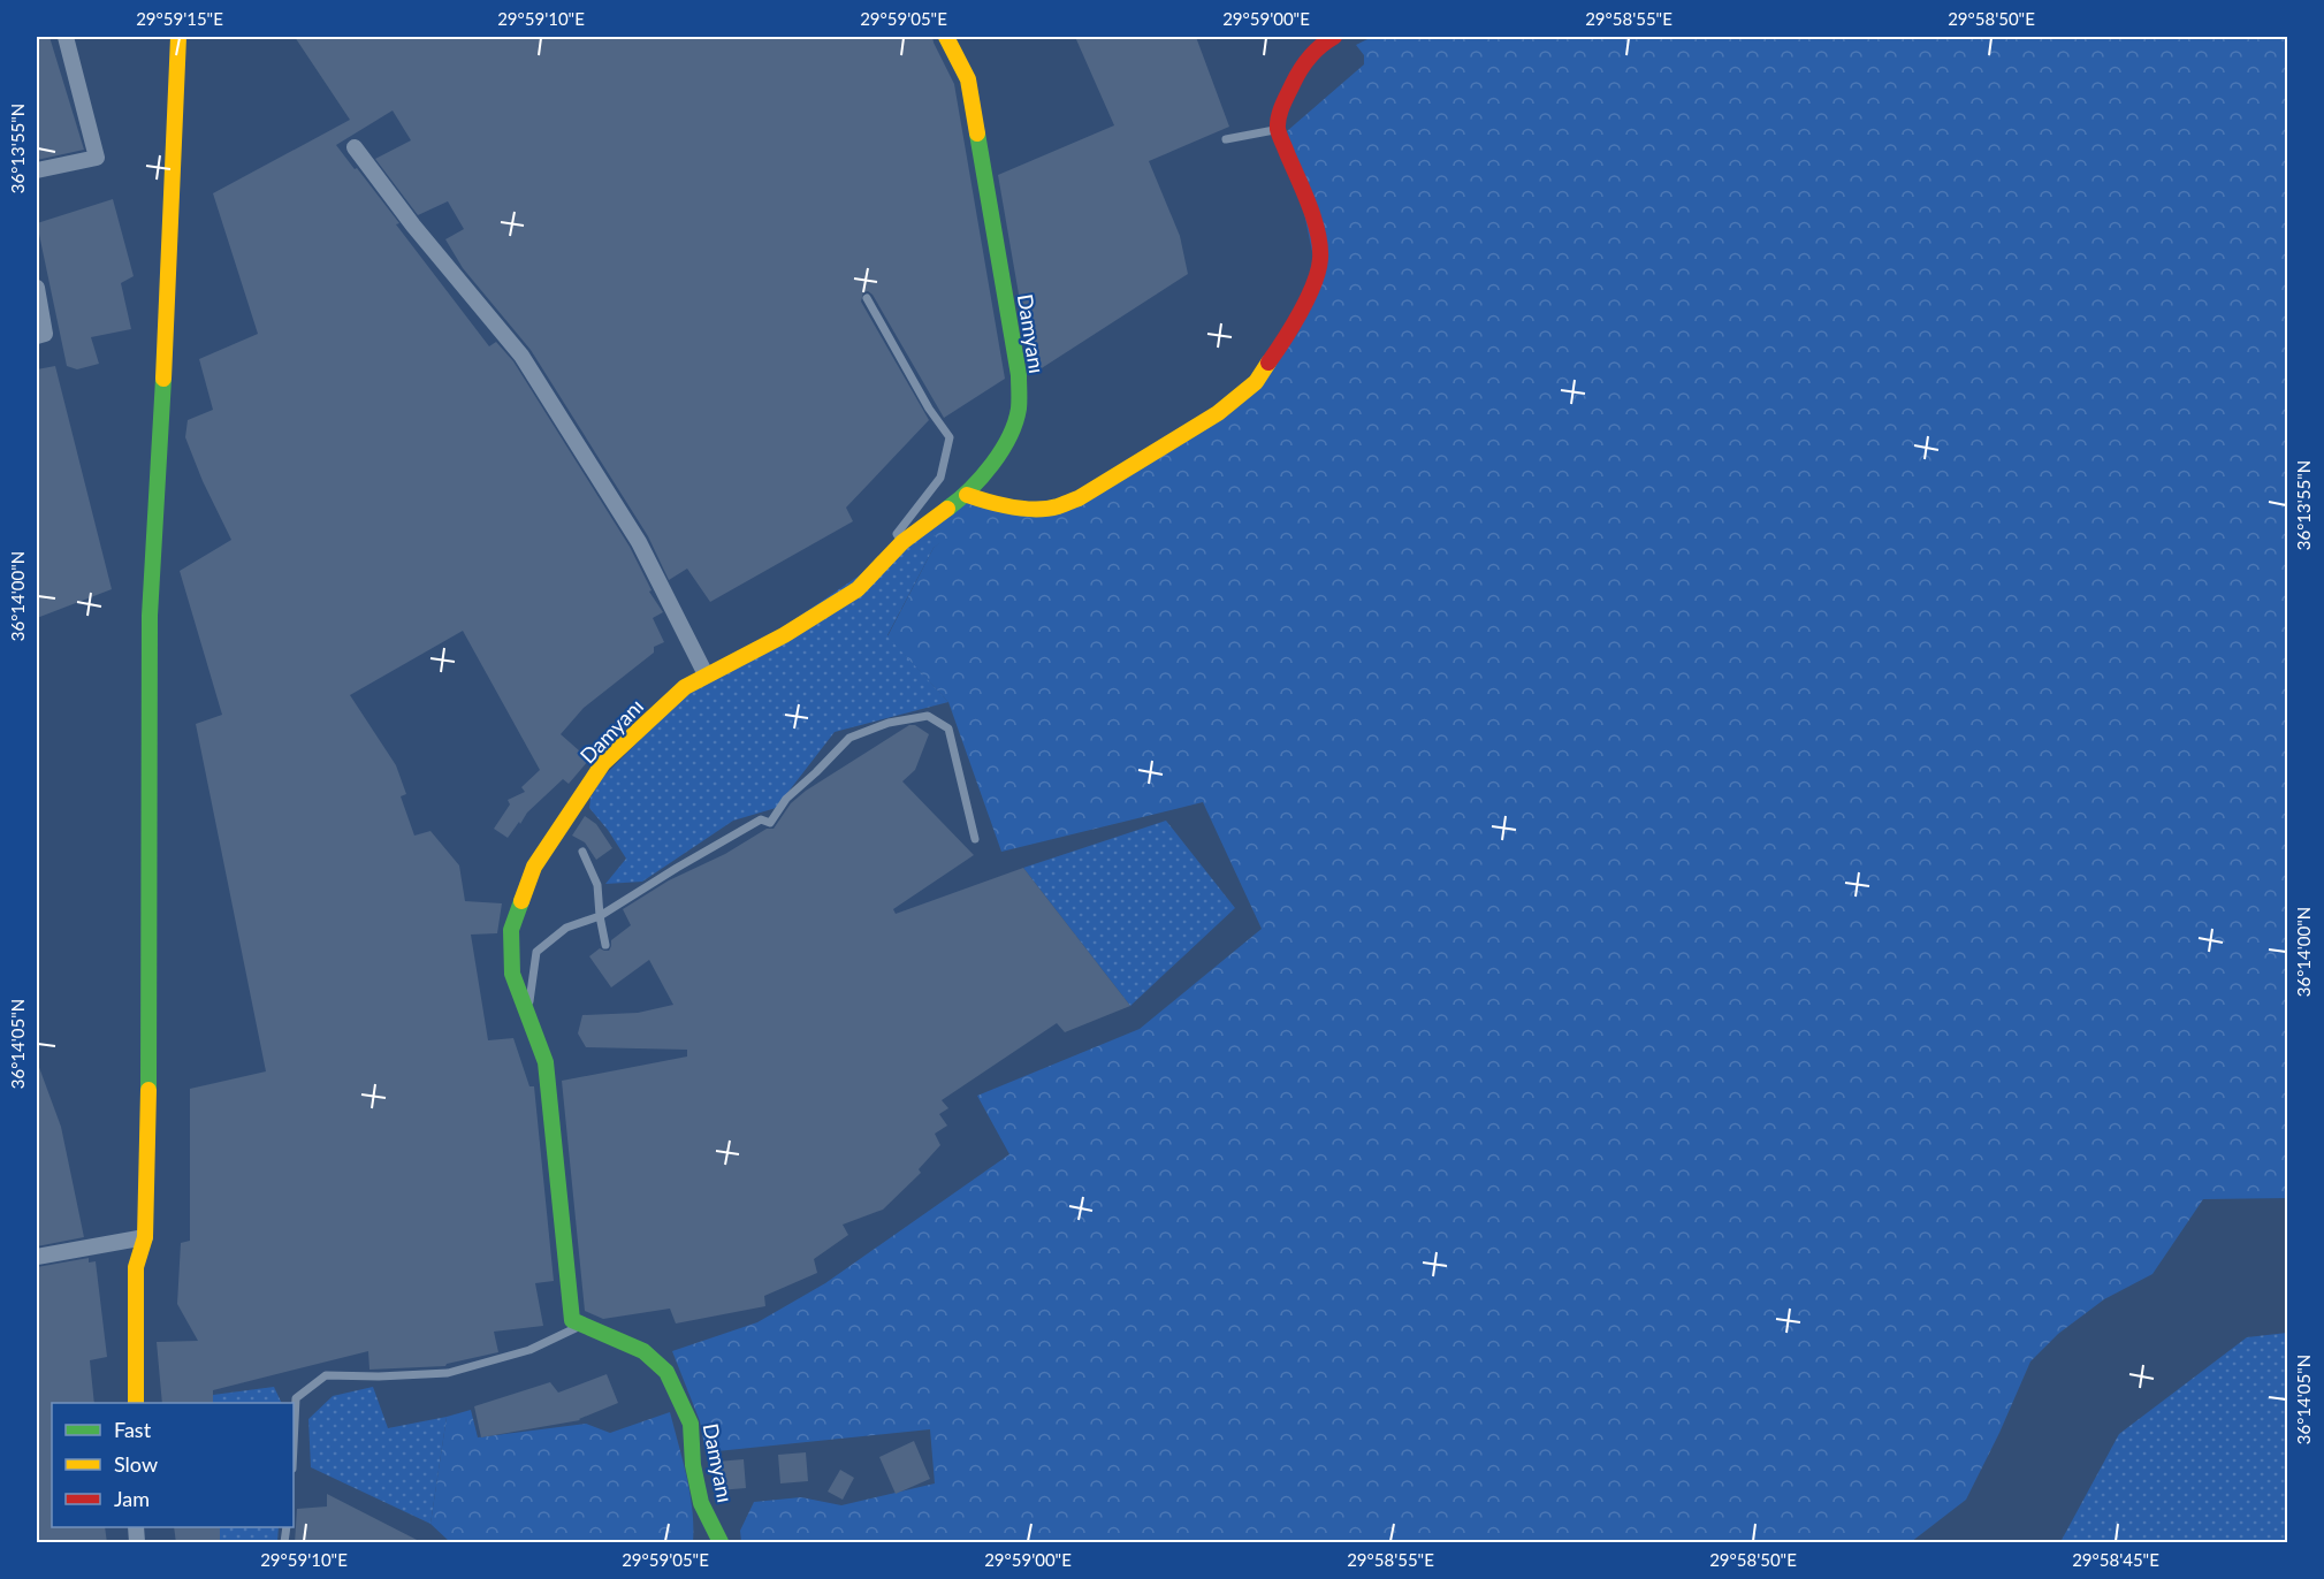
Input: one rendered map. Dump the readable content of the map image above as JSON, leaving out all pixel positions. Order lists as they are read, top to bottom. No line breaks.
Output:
{"streets":{"street":["Damyanı"]},"legend":["Fast","Slow","Jam"],"coordinates":["29°59'15\"E","29°59'10\"E","29°59'05\"E","29°59'00\"E","29°58'55\"E","29°58'50\"E","36°13'55\"N","36°14'00\"N","36°14'05\"N","29°58'45\"E"]}
